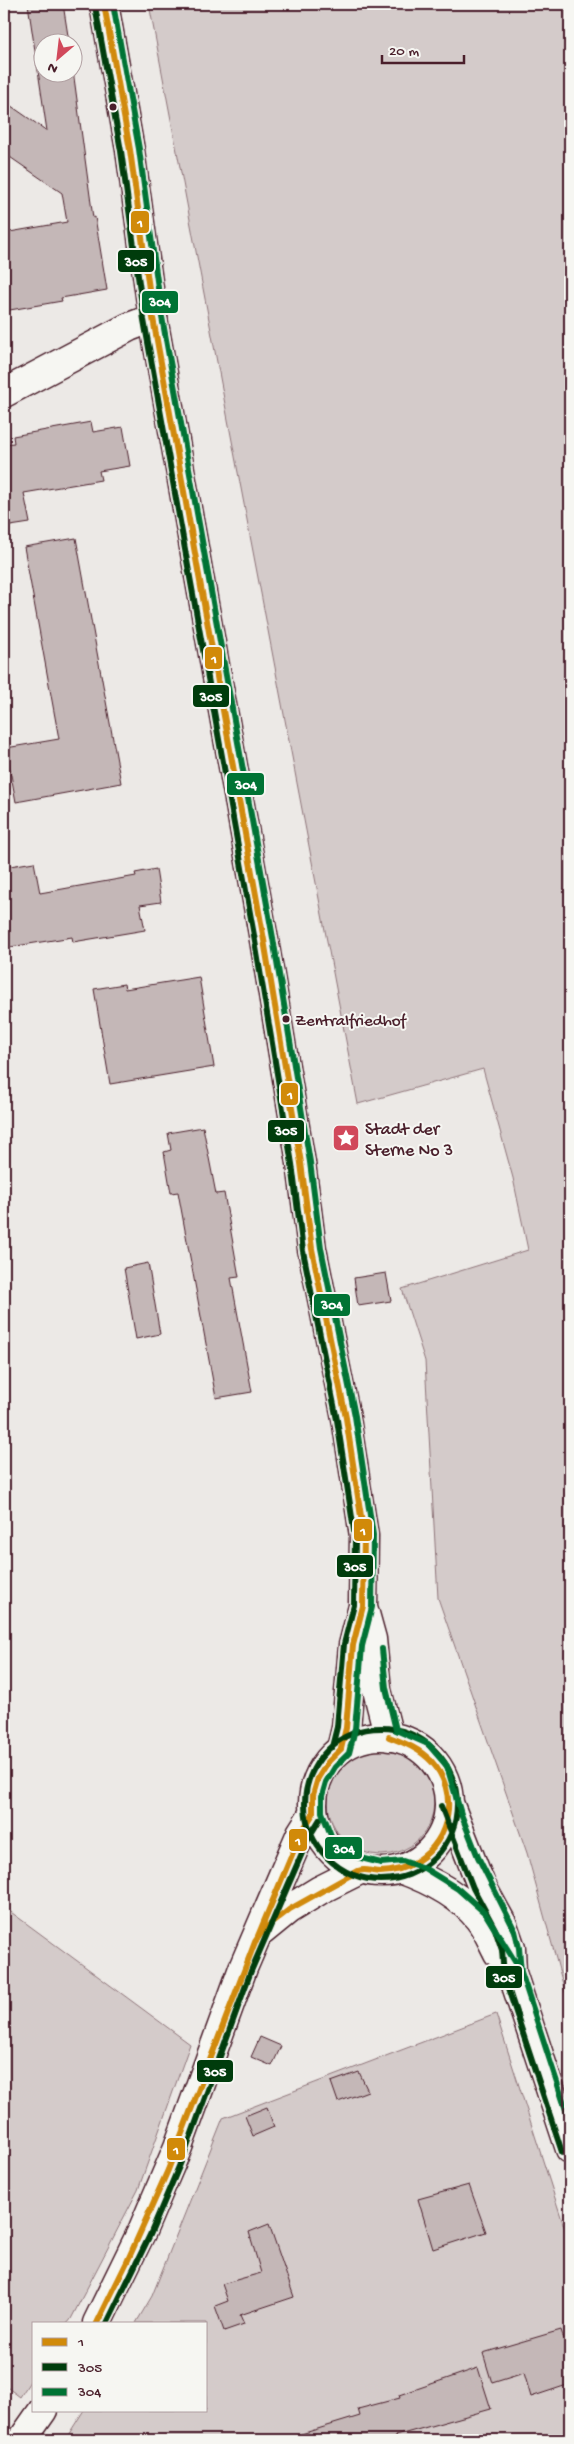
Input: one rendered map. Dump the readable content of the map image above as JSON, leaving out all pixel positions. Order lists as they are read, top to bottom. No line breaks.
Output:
{"places":{"other":["Zentralfriedhof"],"place":["Stadt der Sterne No 3"]},"lines":["transit line 1","transit line 304","transit line 305"],"legend":["1","305","304"],"scale_bar":"20 m","north":"bottom left"}
